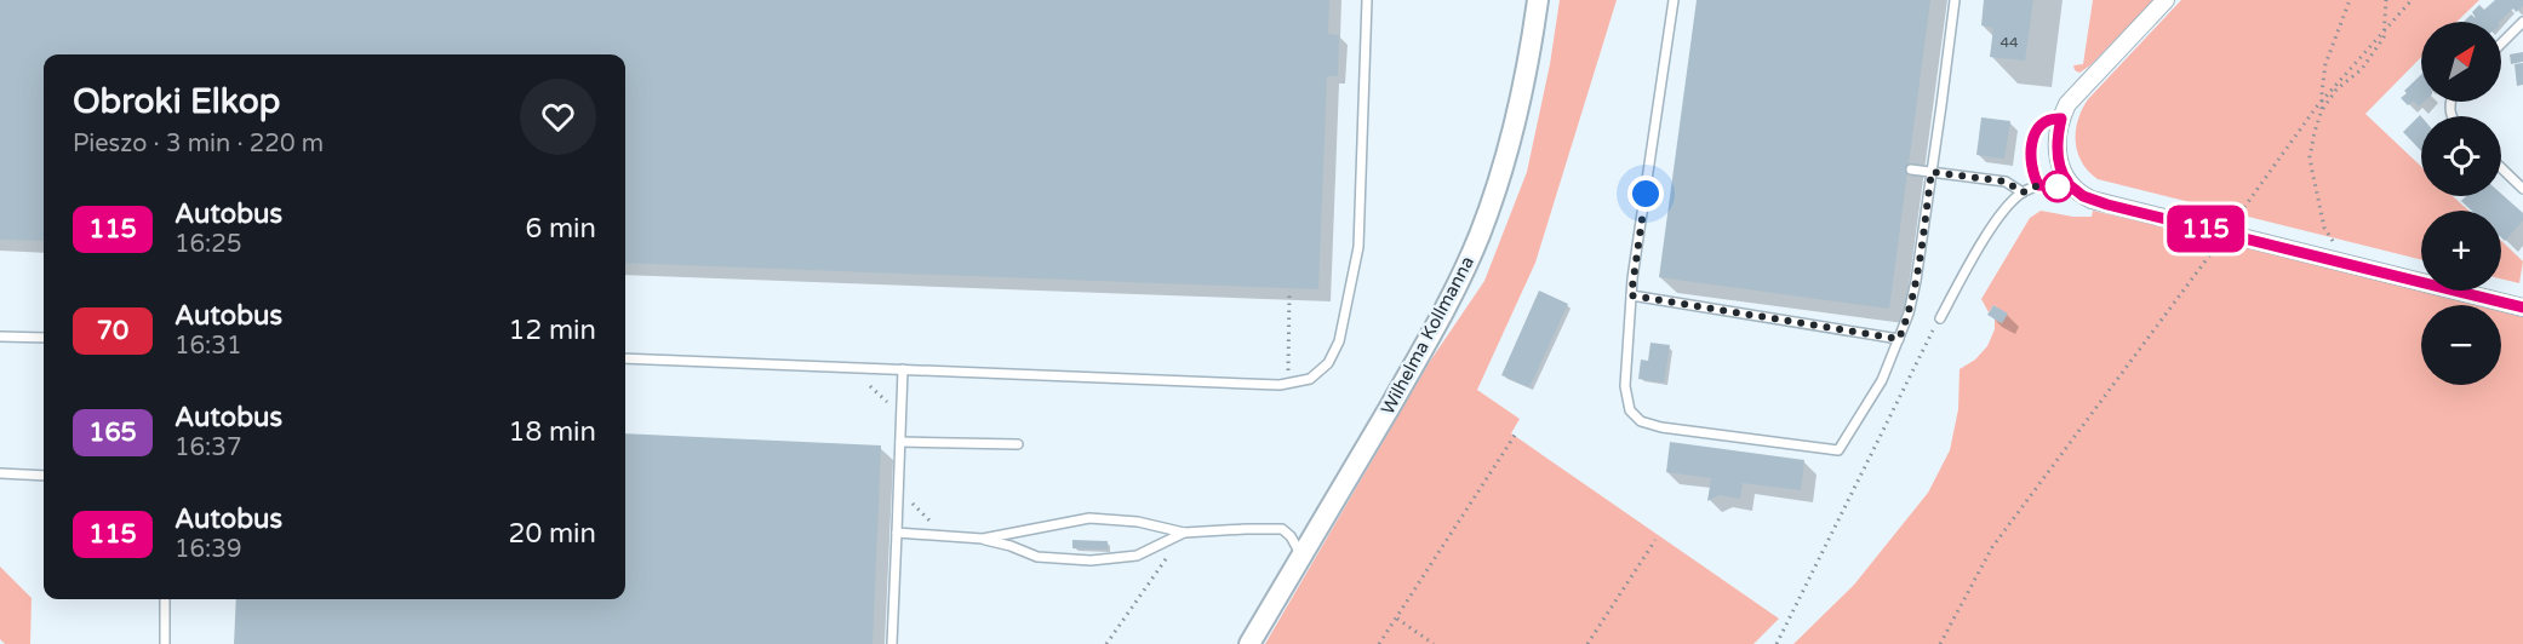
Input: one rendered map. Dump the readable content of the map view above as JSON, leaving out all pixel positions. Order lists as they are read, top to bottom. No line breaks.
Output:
{"streets":{"street":["Wilhelma Kollmanna"]},"lines":["bus line 115"],"house_numbers":["44"],"north":"top right","page":{"on_map":"115","map_buttons":["+","−"],"heading":["Obroki Elkop","Pieszo · 3 min · 220 m"],"list":[{"mark":"115","name":"Autobus","note":"16:25","value":"6 min"},{"mark":"70","name":"Autobus","note":"16:31","value":"12 min"},{"mark":"165","name":"Autobus","note":"16:37","value":"18 min"},{"mark":"115","name":"Autobus","note":"16:39","value":"20 min"}]}}
